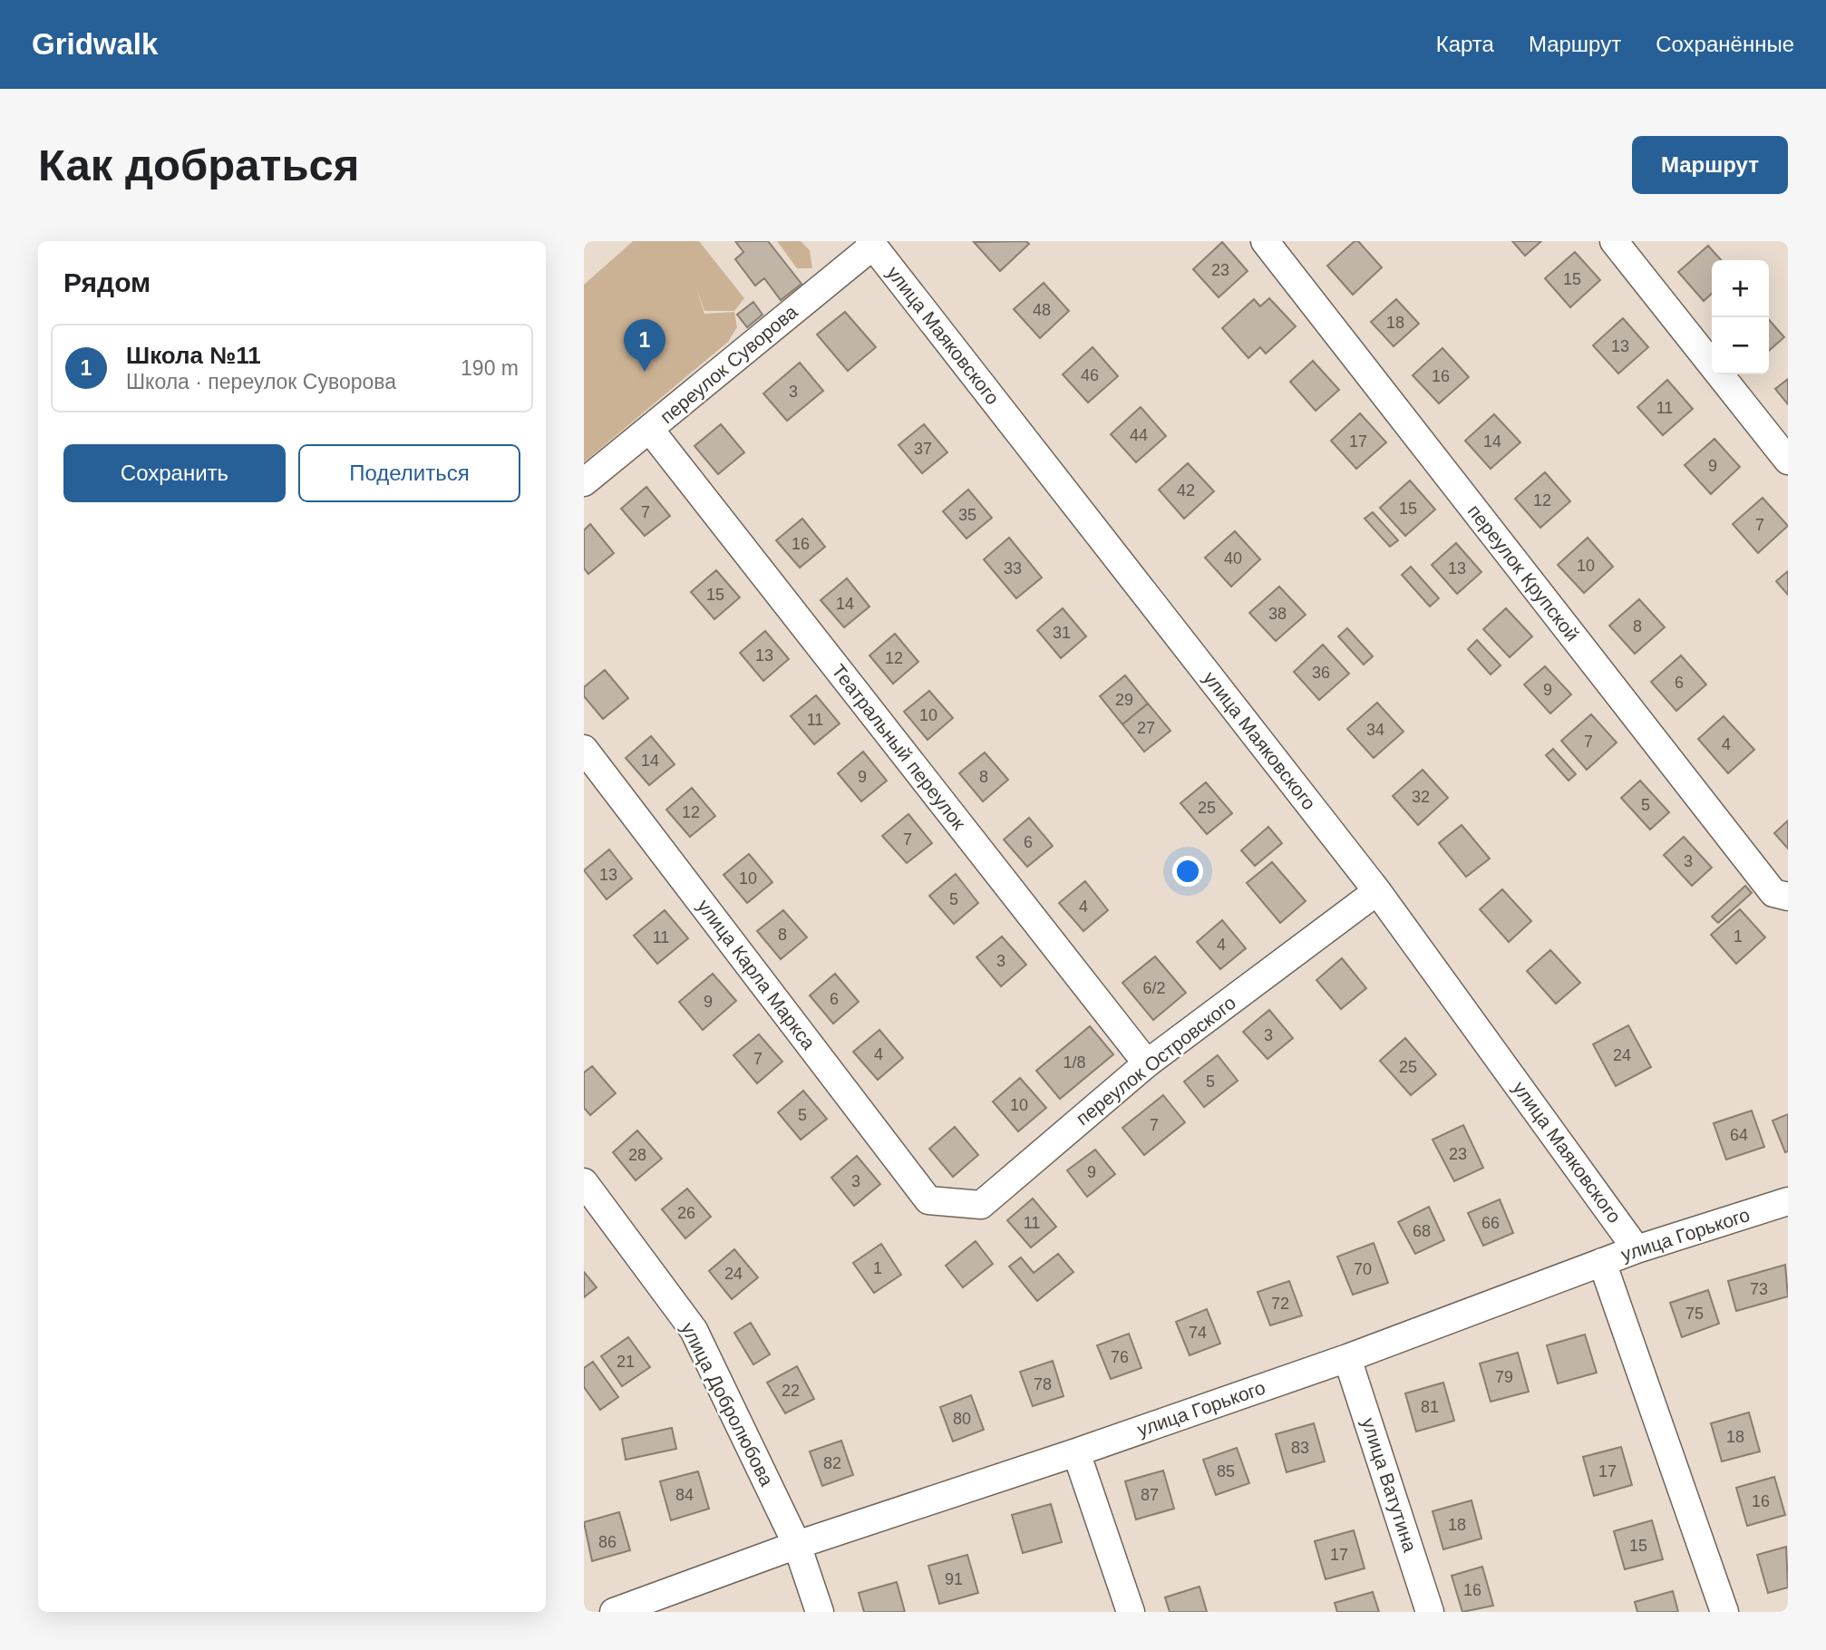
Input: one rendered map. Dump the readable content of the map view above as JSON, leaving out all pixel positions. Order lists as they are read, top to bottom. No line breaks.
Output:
{"streets":{"street":["улица Маяковского","переулок Суворова","переулок Крупской","Театральный переулок","улица Карла Маркса","переулок Островского","улица Горького","улица Добролюбова","улица Ватутина"]},"crossings":[["улица Маяковского","переулок Суворова"],["улица Маяковского","переулок Островского"],["улица Маяковского","улица Горького"],["переулок Суворова","Театральный переулок"],["Театральный переулок","переулок Островского"],["улица Карла Маркса","переулок Островского"],["улица Горького","улица Добролюбова"],["улица Горького","улица Ватутина"]],"house_numbers":["23","15","48","18","13","46","16","3","11","44","17","14","37","9","42","12","15","7","35","7","16","40","10","33","13","15","14","38","8","31","13","12","36","6","9","29","10","11","27","34","7","4","14","9","8","32","5","25","12","7","6","3","13","10","5","4","8","1","11","4","3","6/2","6","9","3","4","24","7","1/8","25","5","10","5","7","64","23","28","9","3","26","11","66","68","1","70","24","73","72","75","74","76","21","79","78","22","81","80","18","83","82","85","17","84","87","16","18","86","15","17","91","16"],"page":{"header":"Gridwalk","nav":["Карта","Маршрут","Сохранённые"],"buttons":["Маршрут",["Сохранить","Поделиться"]],"title":"Как добраться","heading":"Рядом","map_buttons":["+","−"],"pins":"1","list":[{"mark":"1","name":"Школа №11","note":"Школа · переулок Суворова","value":"190 m"}]}}
